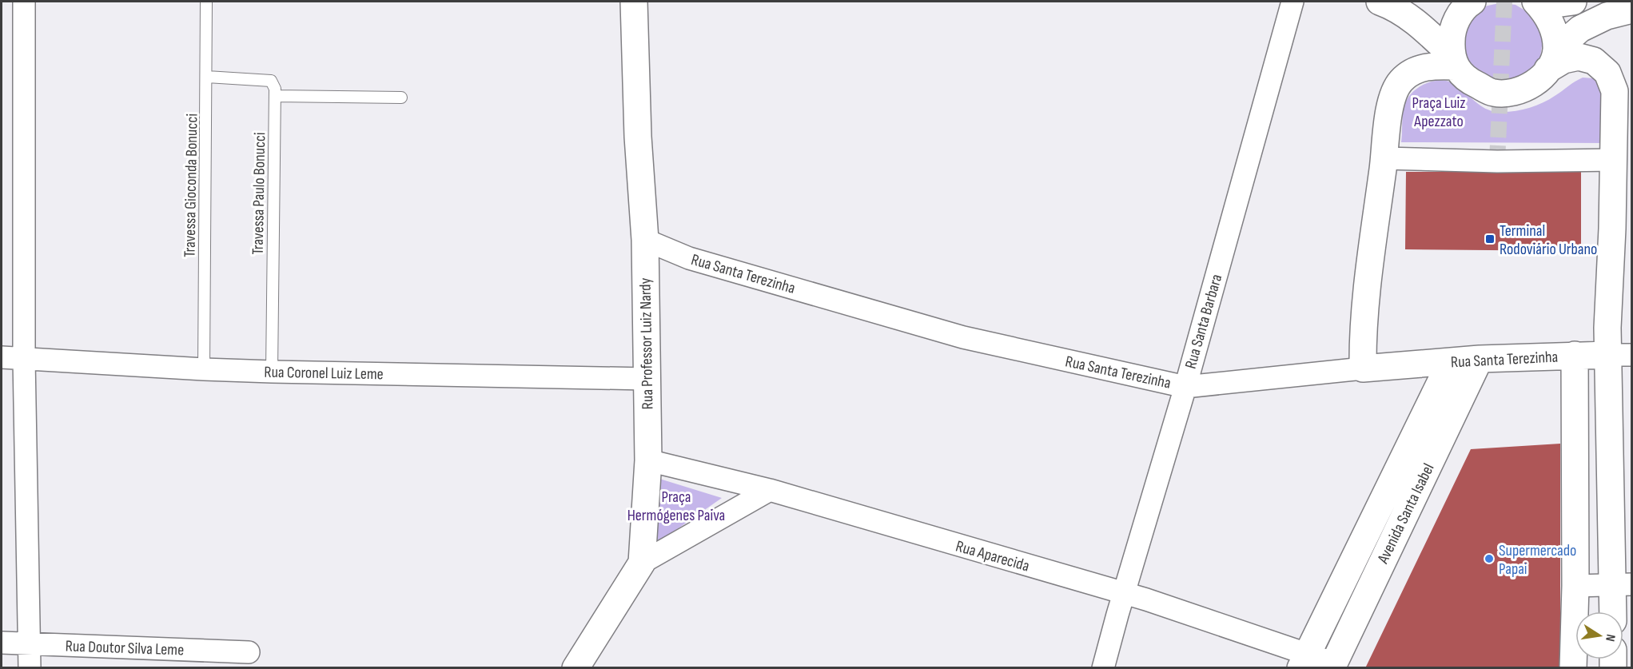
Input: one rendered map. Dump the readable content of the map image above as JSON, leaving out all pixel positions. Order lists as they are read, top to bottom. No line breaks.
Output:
{"streets":{"main road":["Rua Santa Terezinha","Rua Professor Luiz Nardy","Avenida Santa Isabel"],"street":["Rua Santa Barbara","Rua Coronel Luiz Leme","Rua Aparecida","Rua Doutor Silva Leme"],"lane":["Travessa Gioconda Bonucci","Travessa Paulo Bonucci"]},"crossings":[["Travessa Gioconda Bonucci","Rua Coronel Luiz Leme"],["Travessa Paulo Bonucci","Rua Coronel Luiz Leme"],["Rua Santa Terezinha","Rua Santa Barbara"],["Rua Santa Terezinha","Rua Professor Luiz Nardy"],["Rua Santa Terezinha","Avenida Santa Isabel"],["Rua Santa Barbara","Rua Aparecida"],["Rua Professor Luiz Nardy","Rua Coronel Luiz Leme"],["Rua Professor Luiz Nardy","Rua Aparecida"],["Avenida Santa Isabel","Rua Aparecida"]],"parks":["Praça Luiz Apezzato","Praça Hermógenes Paiva"],"places":{"transit":["Terminal Rodoviário Urbano"],"other":["Supermercado Papai"]},"north":"right"}
